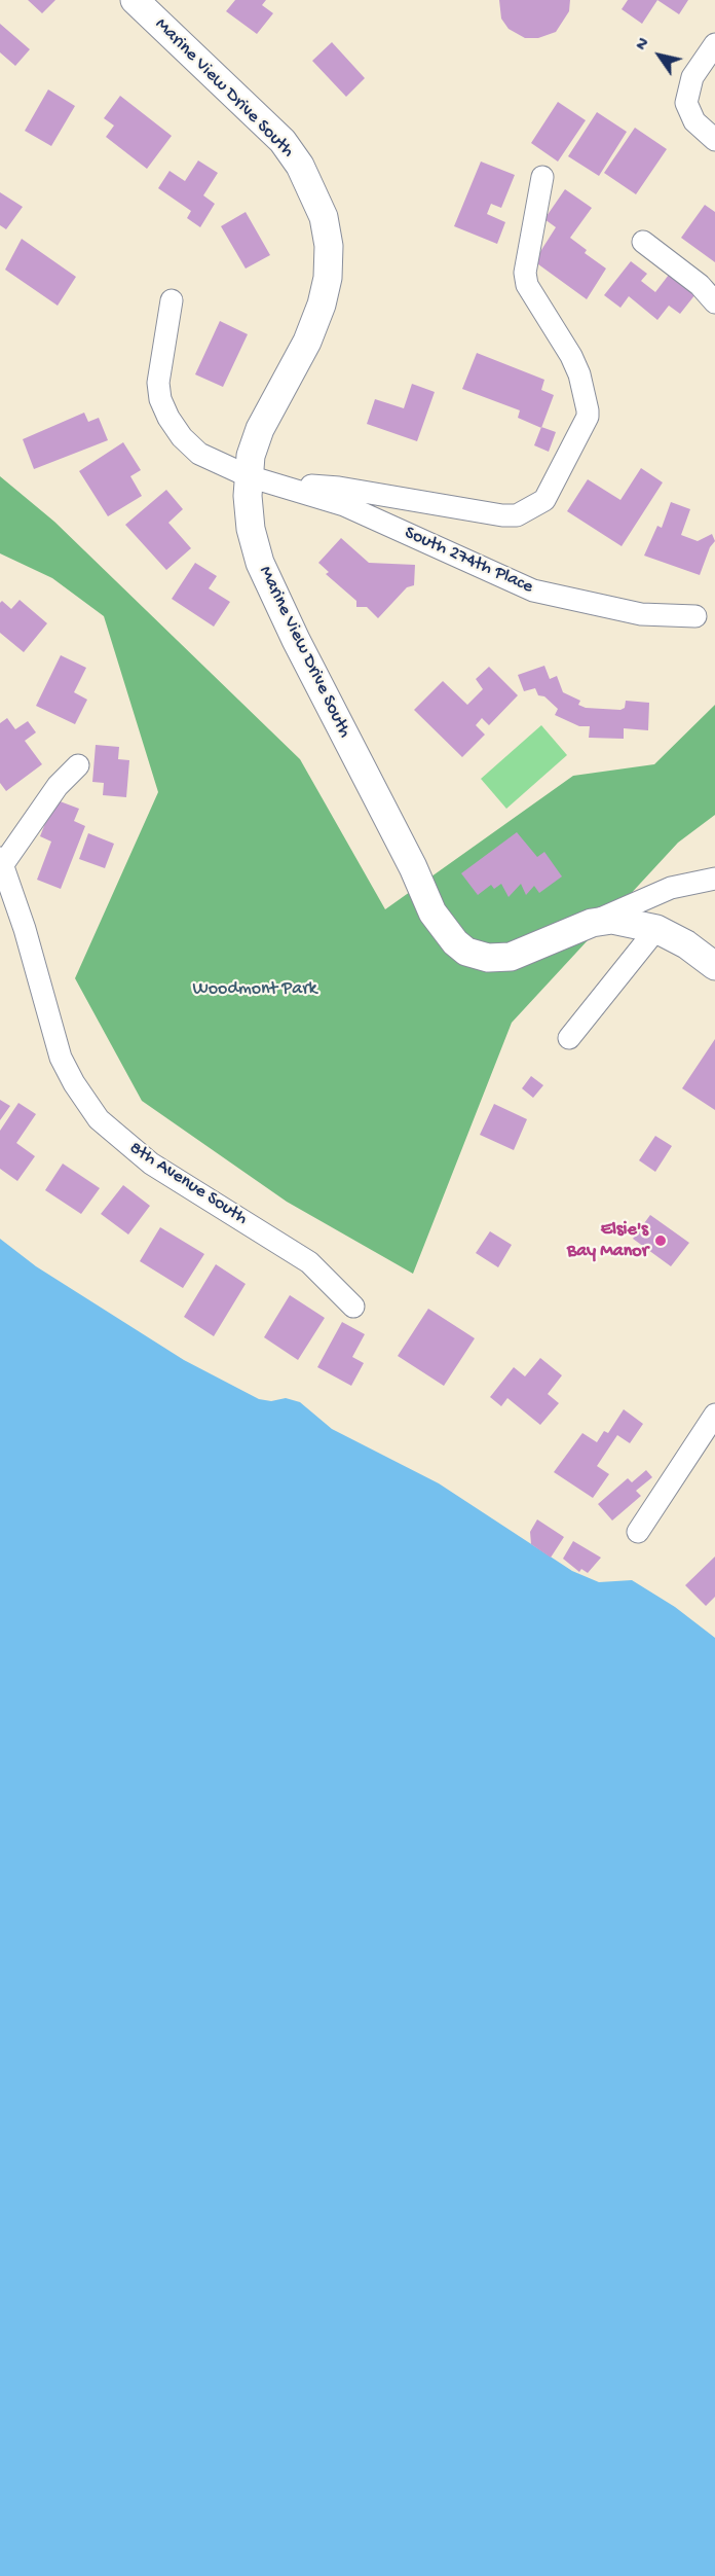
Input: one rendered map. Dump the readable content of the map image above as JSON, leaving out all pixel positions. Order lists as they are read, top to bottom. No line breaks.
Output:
{"streets":{"main road":["Marine View Drive South"],"street":["South 274th Place","8th Avenue South"]},"crossings":[["Marine View Drive South","South 274th Place"]],"parks":["Woodmont Park"],"places":["Elsie's Bay Manor"],"north":"top left"}
